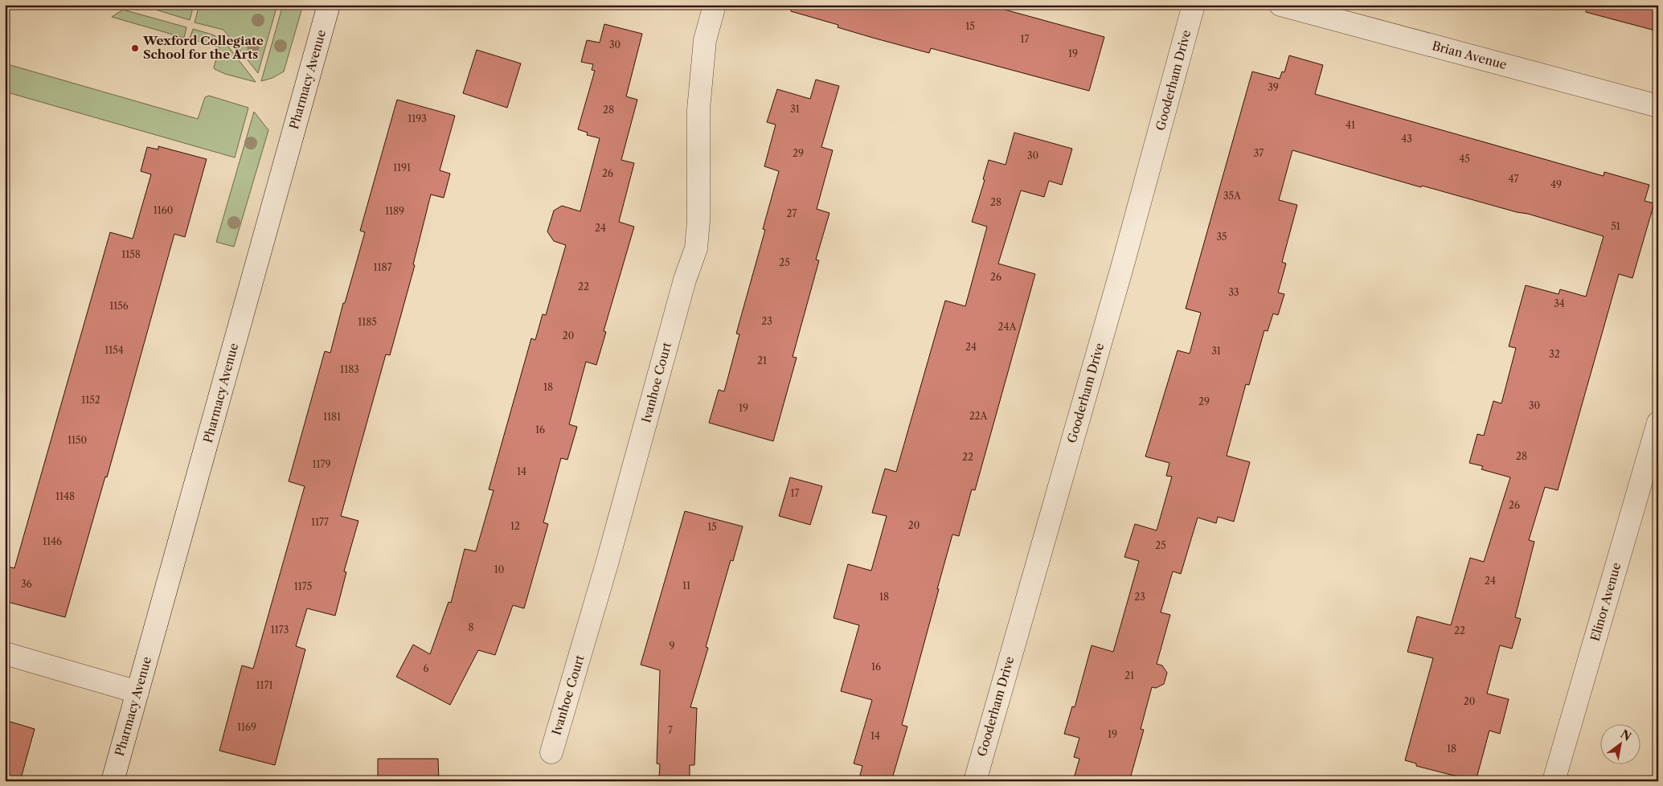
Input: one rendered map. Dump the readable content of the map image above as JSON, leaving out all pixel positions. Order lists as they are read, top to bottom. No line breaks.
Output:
{"streets":{"street":["Brian Avenue","Pharmacy Avenue","Gooderham Drive","Ivanhoe Court","Elinor Avenue"]},"places":["Wexford Collegiate School for the Arts"],"house_numbers":["15","17","30","19","39","31","28","1193","41","43","29","37","30","45","1191","26","47","49","35A","28","1160","1189","27","51","24","35","1158","25","1187","26","22","33","34","1156","23","1185","24A","20","24","1154","31","32","21","1183","18","1152","29","30","19","22A","1181","16","1150","28","22","1179","14","17","1148","26","1177","20","12","15","1146","25","10","24","36","11","1175","18","23","8","1173","22","9","16","6","21","1171","20","1169","7","19","14","18"],"north":"top right"}
